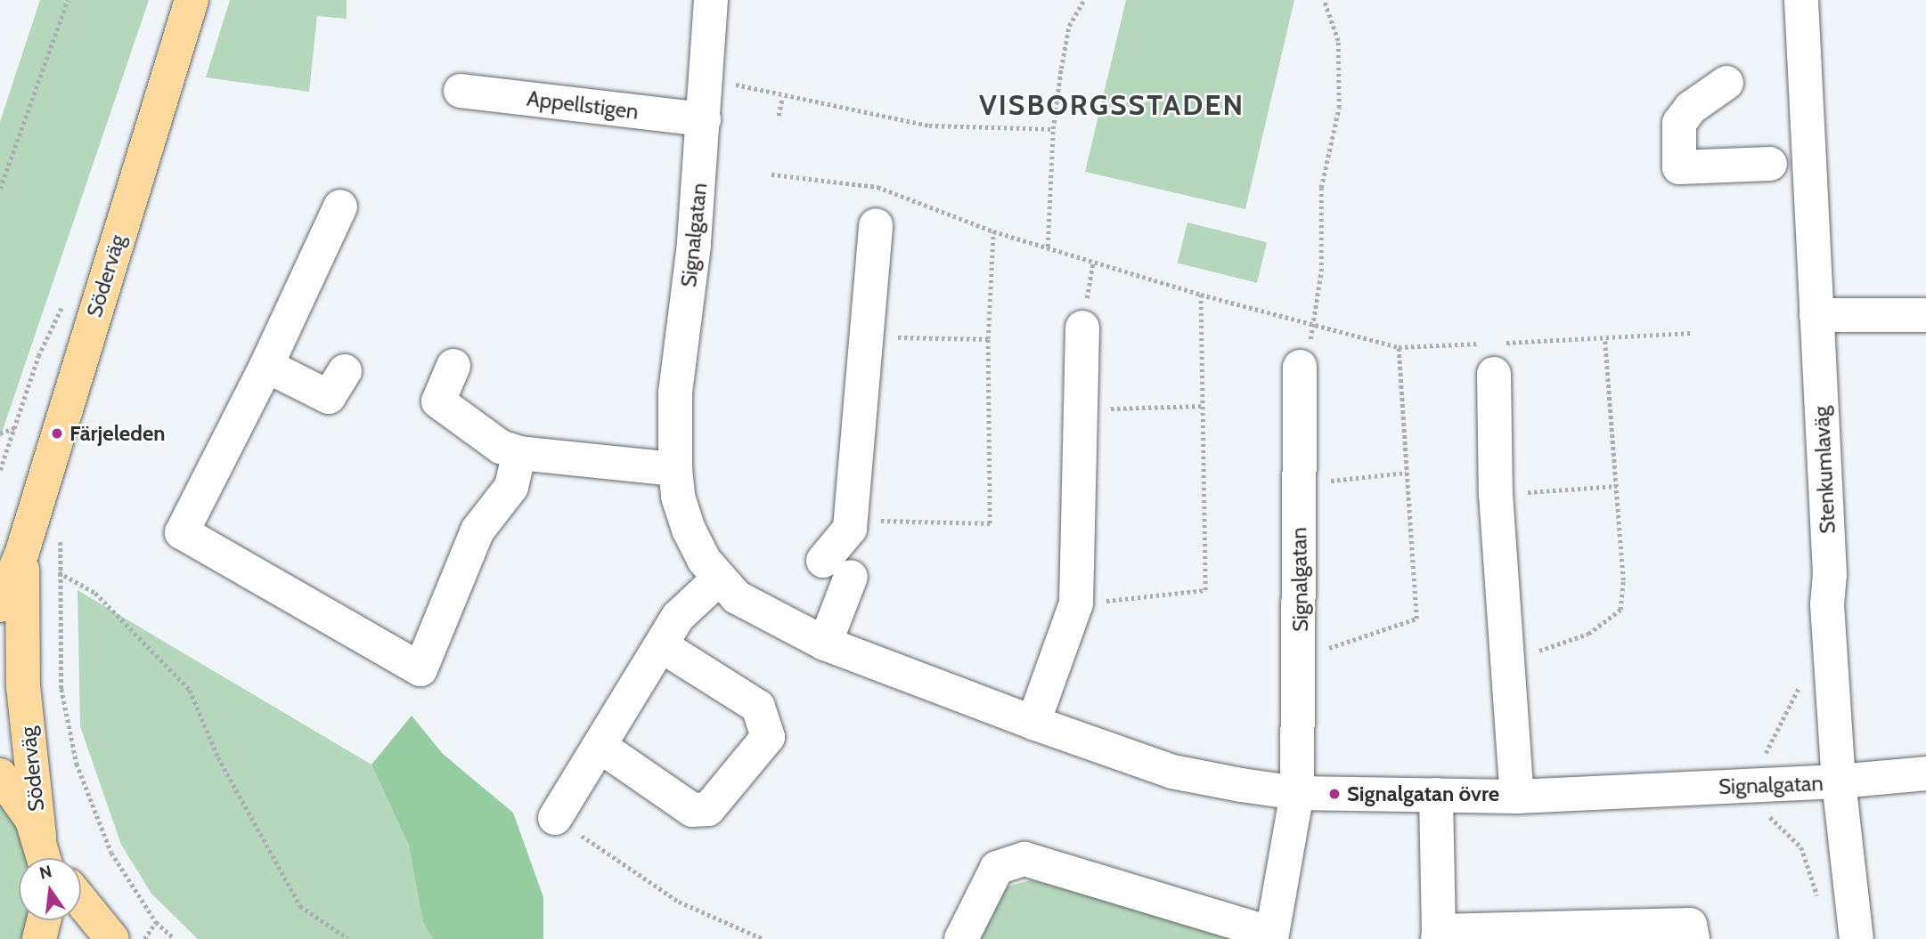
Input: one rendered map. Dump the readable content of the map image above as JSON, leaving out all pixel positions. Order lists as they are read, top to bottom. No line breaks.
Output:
{"streets":{"main road":["Söderväg"],"street":["Appellstigen","Signalgatan","Stenkumlaväg"]},"crossings":[["Appellstigen","Signalgatan"],["Signalgatan","Stenkumlaväg"]],"districts":["VISBORGSSTADEN"],"places":["Färjeleden","Signalgatan övre"],"north":"top"}
